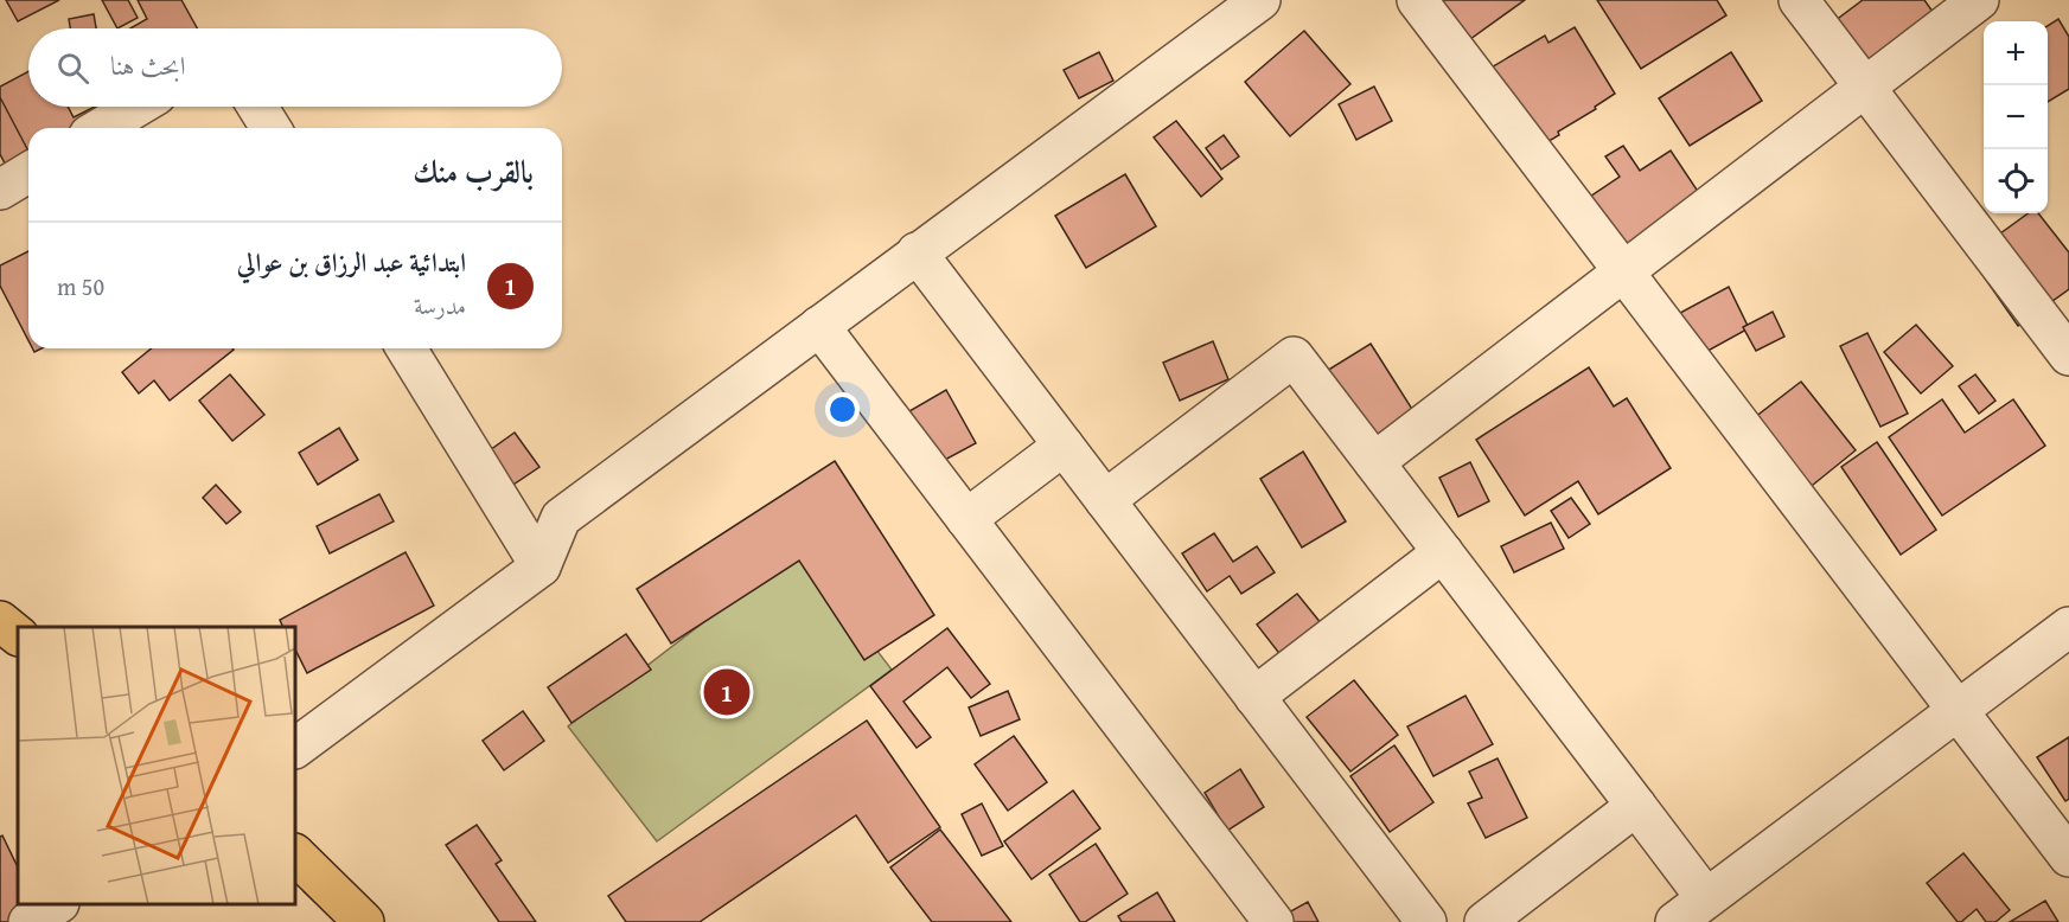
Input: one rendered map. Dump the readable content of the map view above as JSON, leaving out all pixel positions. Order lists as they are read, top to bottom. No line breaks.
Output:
{"page":{"map_buttons":["+","−"],"search":"ابحث هنا","heading":"بالقرب منك","list":[{"mark":"1","name":"ابتدائية عبد الرزاق بن عوالي","note":"مدرسة","value":"50 m"}],"pins":"1"}}
